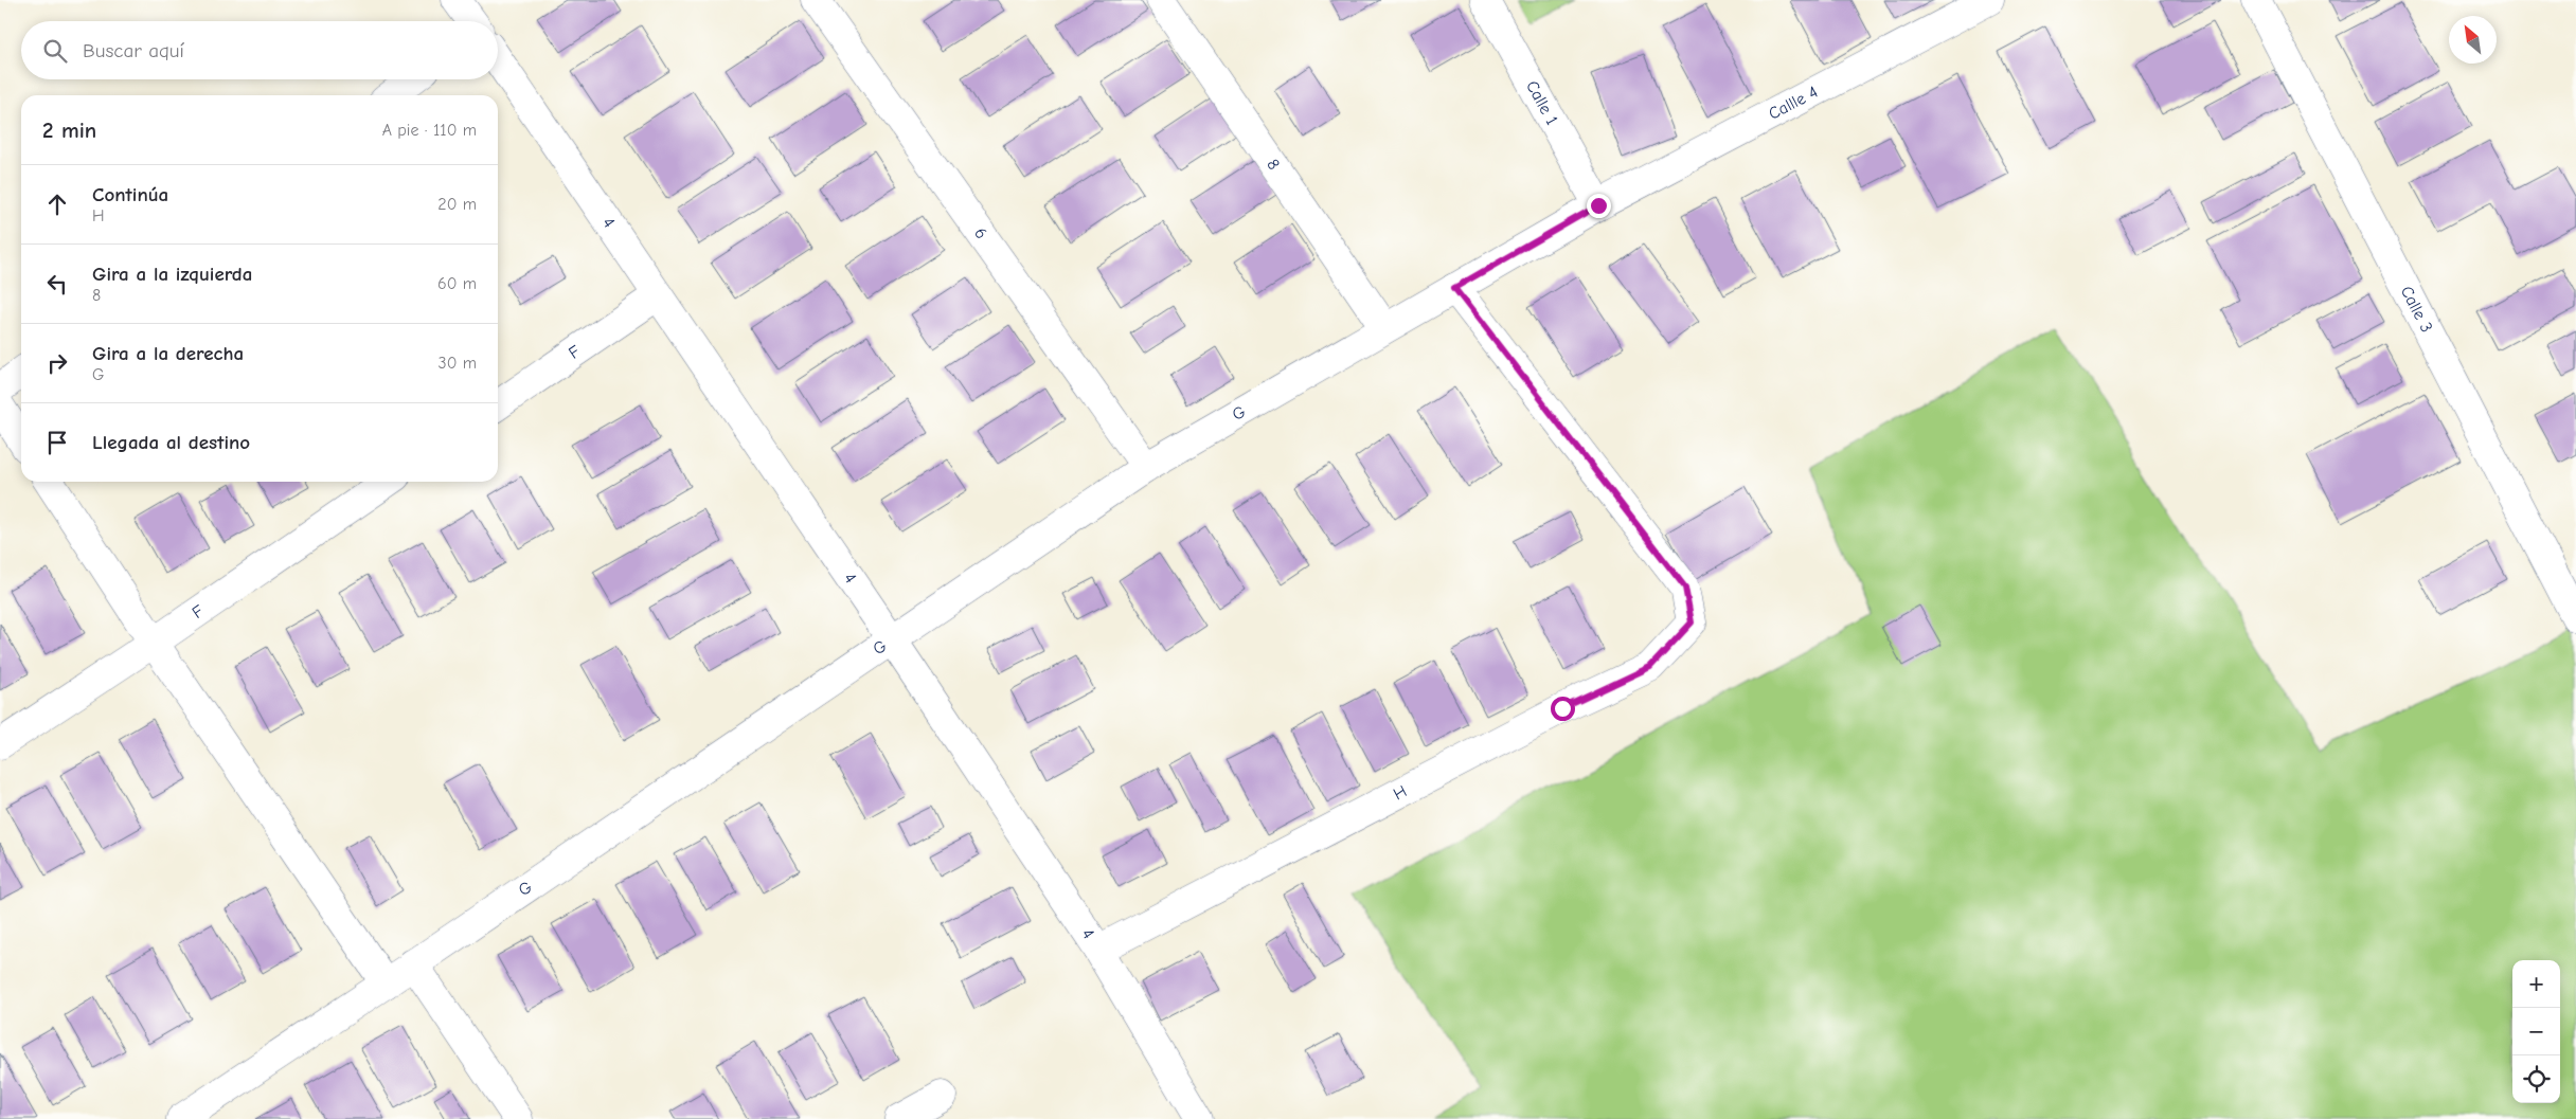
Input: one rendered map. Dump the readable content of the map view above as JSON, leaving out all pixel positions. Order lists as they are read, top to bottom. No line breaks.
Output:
{"streets":{"street":["Calle 1","Callle 4","8","4","6","Calle 3","F","G","H"]},"crossings":[["Calle 1","Callle 4"],["Calle 1","G"],["Callle 4","G"],["8","G"],["4","F"],["4","G"],["4","H"],["6","G"],["G","H"]],"north":"top left","page":{"search":"Buscar aquí","heading":["2 min","A pie · 110 m"],"list":[["Continúa","H","20 m"],["Gira a la izquierda","8","60 m"],["Gira a la derecha","G","30 m"],"Llegada al destino"],"map_buttons":["+","−"]}}
